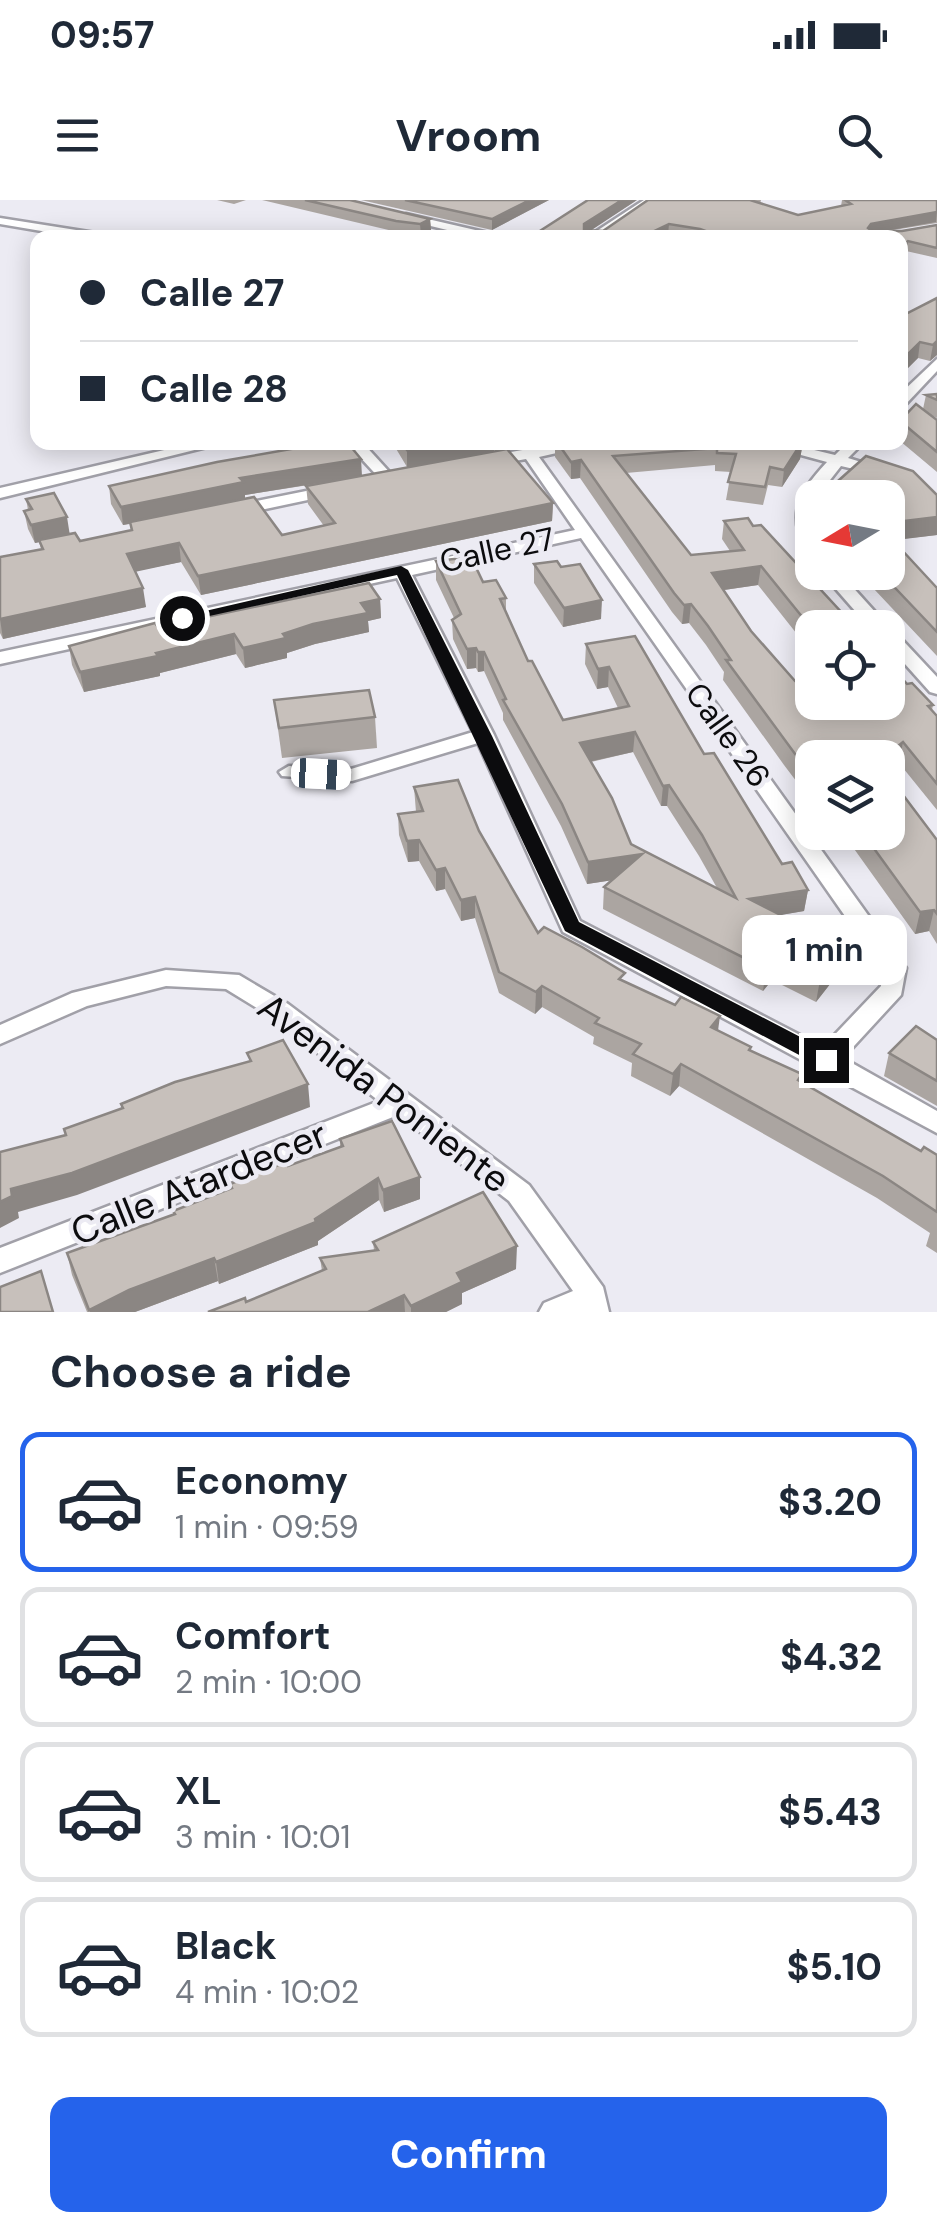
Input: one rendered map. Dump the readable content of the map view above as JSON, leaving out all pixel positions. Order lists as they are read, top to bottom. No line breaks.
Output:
{"streets":{"street":["Calle 27","Calle 26","Avenida Poniente","Calle Atardecer"]},"crossings":[["Calle 27","Calle 26"],["Avenida Poniente","Calle Atardecer"]],"north":"left","page":{"status":"09:57","header":"Vroom","banner":["Calle 27","Calle 28"],"bubble":"1 min","heading":"Choose a ride","list":[{"name":"Economy","note":"1 min · 09:59","value":"$3.20"},{"name":"Comfort","note":"2 min · 10:00","value":"$4.32"},{"name":"XL","note":"3 min · 10:01","value":"$5.43"},{"name":"Black","note":"4 min · 10:02","value":"$5.10"}],"buttons":"Confirm"}}
